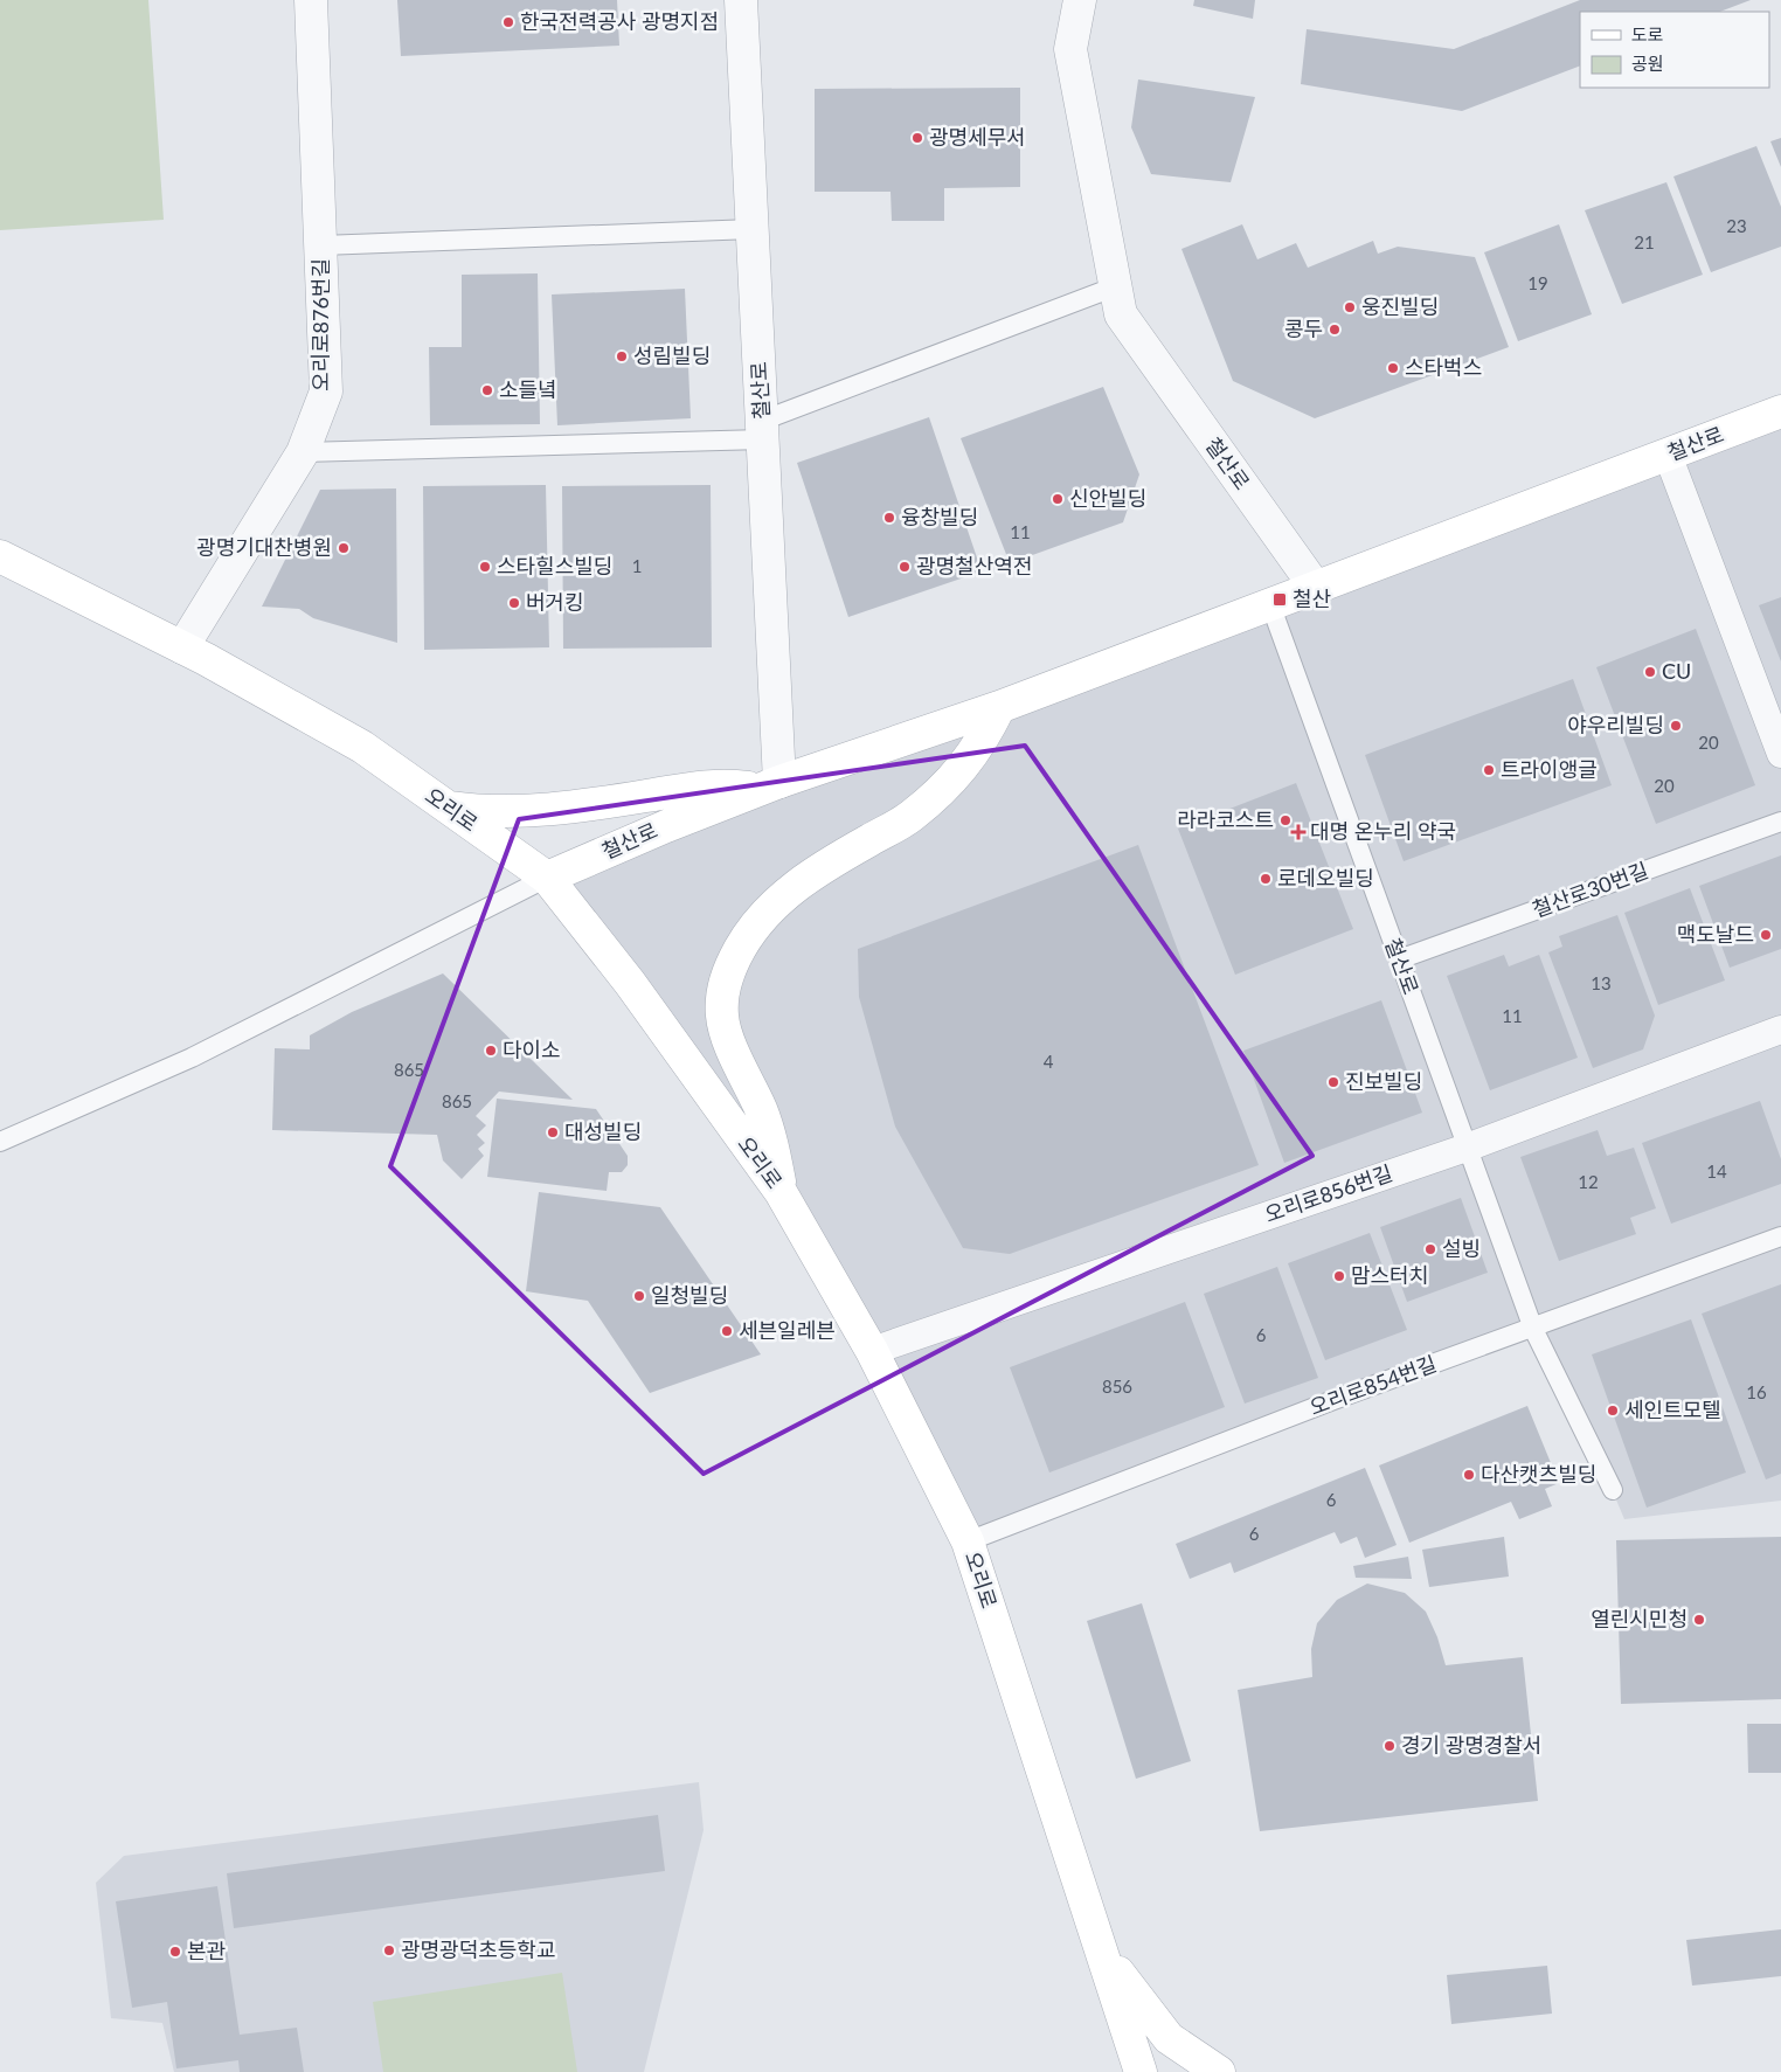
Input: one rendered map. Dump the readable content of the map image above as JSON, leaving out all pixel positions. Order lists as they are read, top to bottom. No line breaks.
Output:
{"streets":{"main road":["철산로","오리로"],"street":["오리로876번길","오리로856번길"],"lane":["철산로30번길","오리로854번길"]},"crossings":[["오리로876번길","오리로"],["철산로","오리로"],["철산로","철산로30번길"],["철산로","오리로856번길"],["철산로","오리로854번길"],["오리로","오리로856번길"],["오리로","오리로854번길"]],"places":{"other":["한국전력공사 광명지점","광명세무서","웅진빌딩","콩두","성림빌딩","스타벅스","소들녘","신안빌딩","융창빌딩","광명기대찬병원","스타힐스빌딩","광명철산역전","버거킹","CU","야우리빌딩","트라이앵글","라라코스트","로데오빌딩","맥도날드","다이소","진보빌딩","대성빌딩","설빙","맘스터치","일청빌딩","세븐일레븐","세인트모텔","다산캣츠빌딩","열린시민청","경기 광명경찰서","광명광덕초등학교","본관"],"transit":["철산"],"health":["대명 온누리 약국"]},"house_numbers":["23","21","19","11","1","20","20","13","11","4","865","865","14","12","6","856","16","6","6"],"legend":["도로","공원"]}
